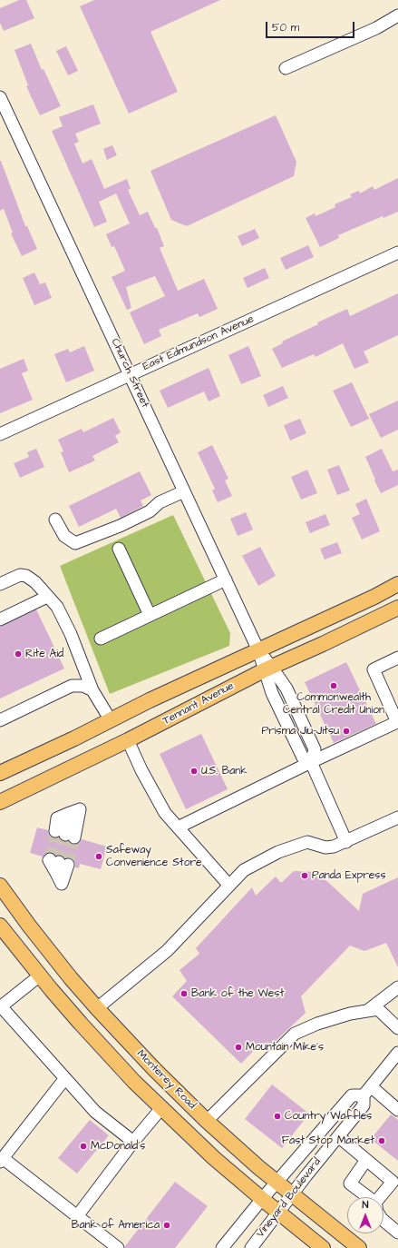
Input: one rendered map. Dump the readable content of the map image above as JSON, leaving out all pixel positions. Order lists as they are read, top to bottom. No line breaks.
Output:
{"streets":{"main road":["Tennant Avenue","Monterey Road"],"street":["East Edmundson Avenue","Church Street","Vineyard Boulevard"]},"crossings":[["East Edmundson Avenue","Church Street"],["Church Street","Tennant Avenue"],["Monterey Road","Vineyard Boulevard"]],"places":["Rite Aid","Commonwealth Central Credit Union","Prisma Jiu-Jitsu","U.S. Bank","Safeway Convenience Store","Panda Express","Bank of the West","Mountain Mike's","Country Waffles","Fast Stop Market","McDonald's","Bank of America"],"scale_bar":"50 m","north":"top"}
